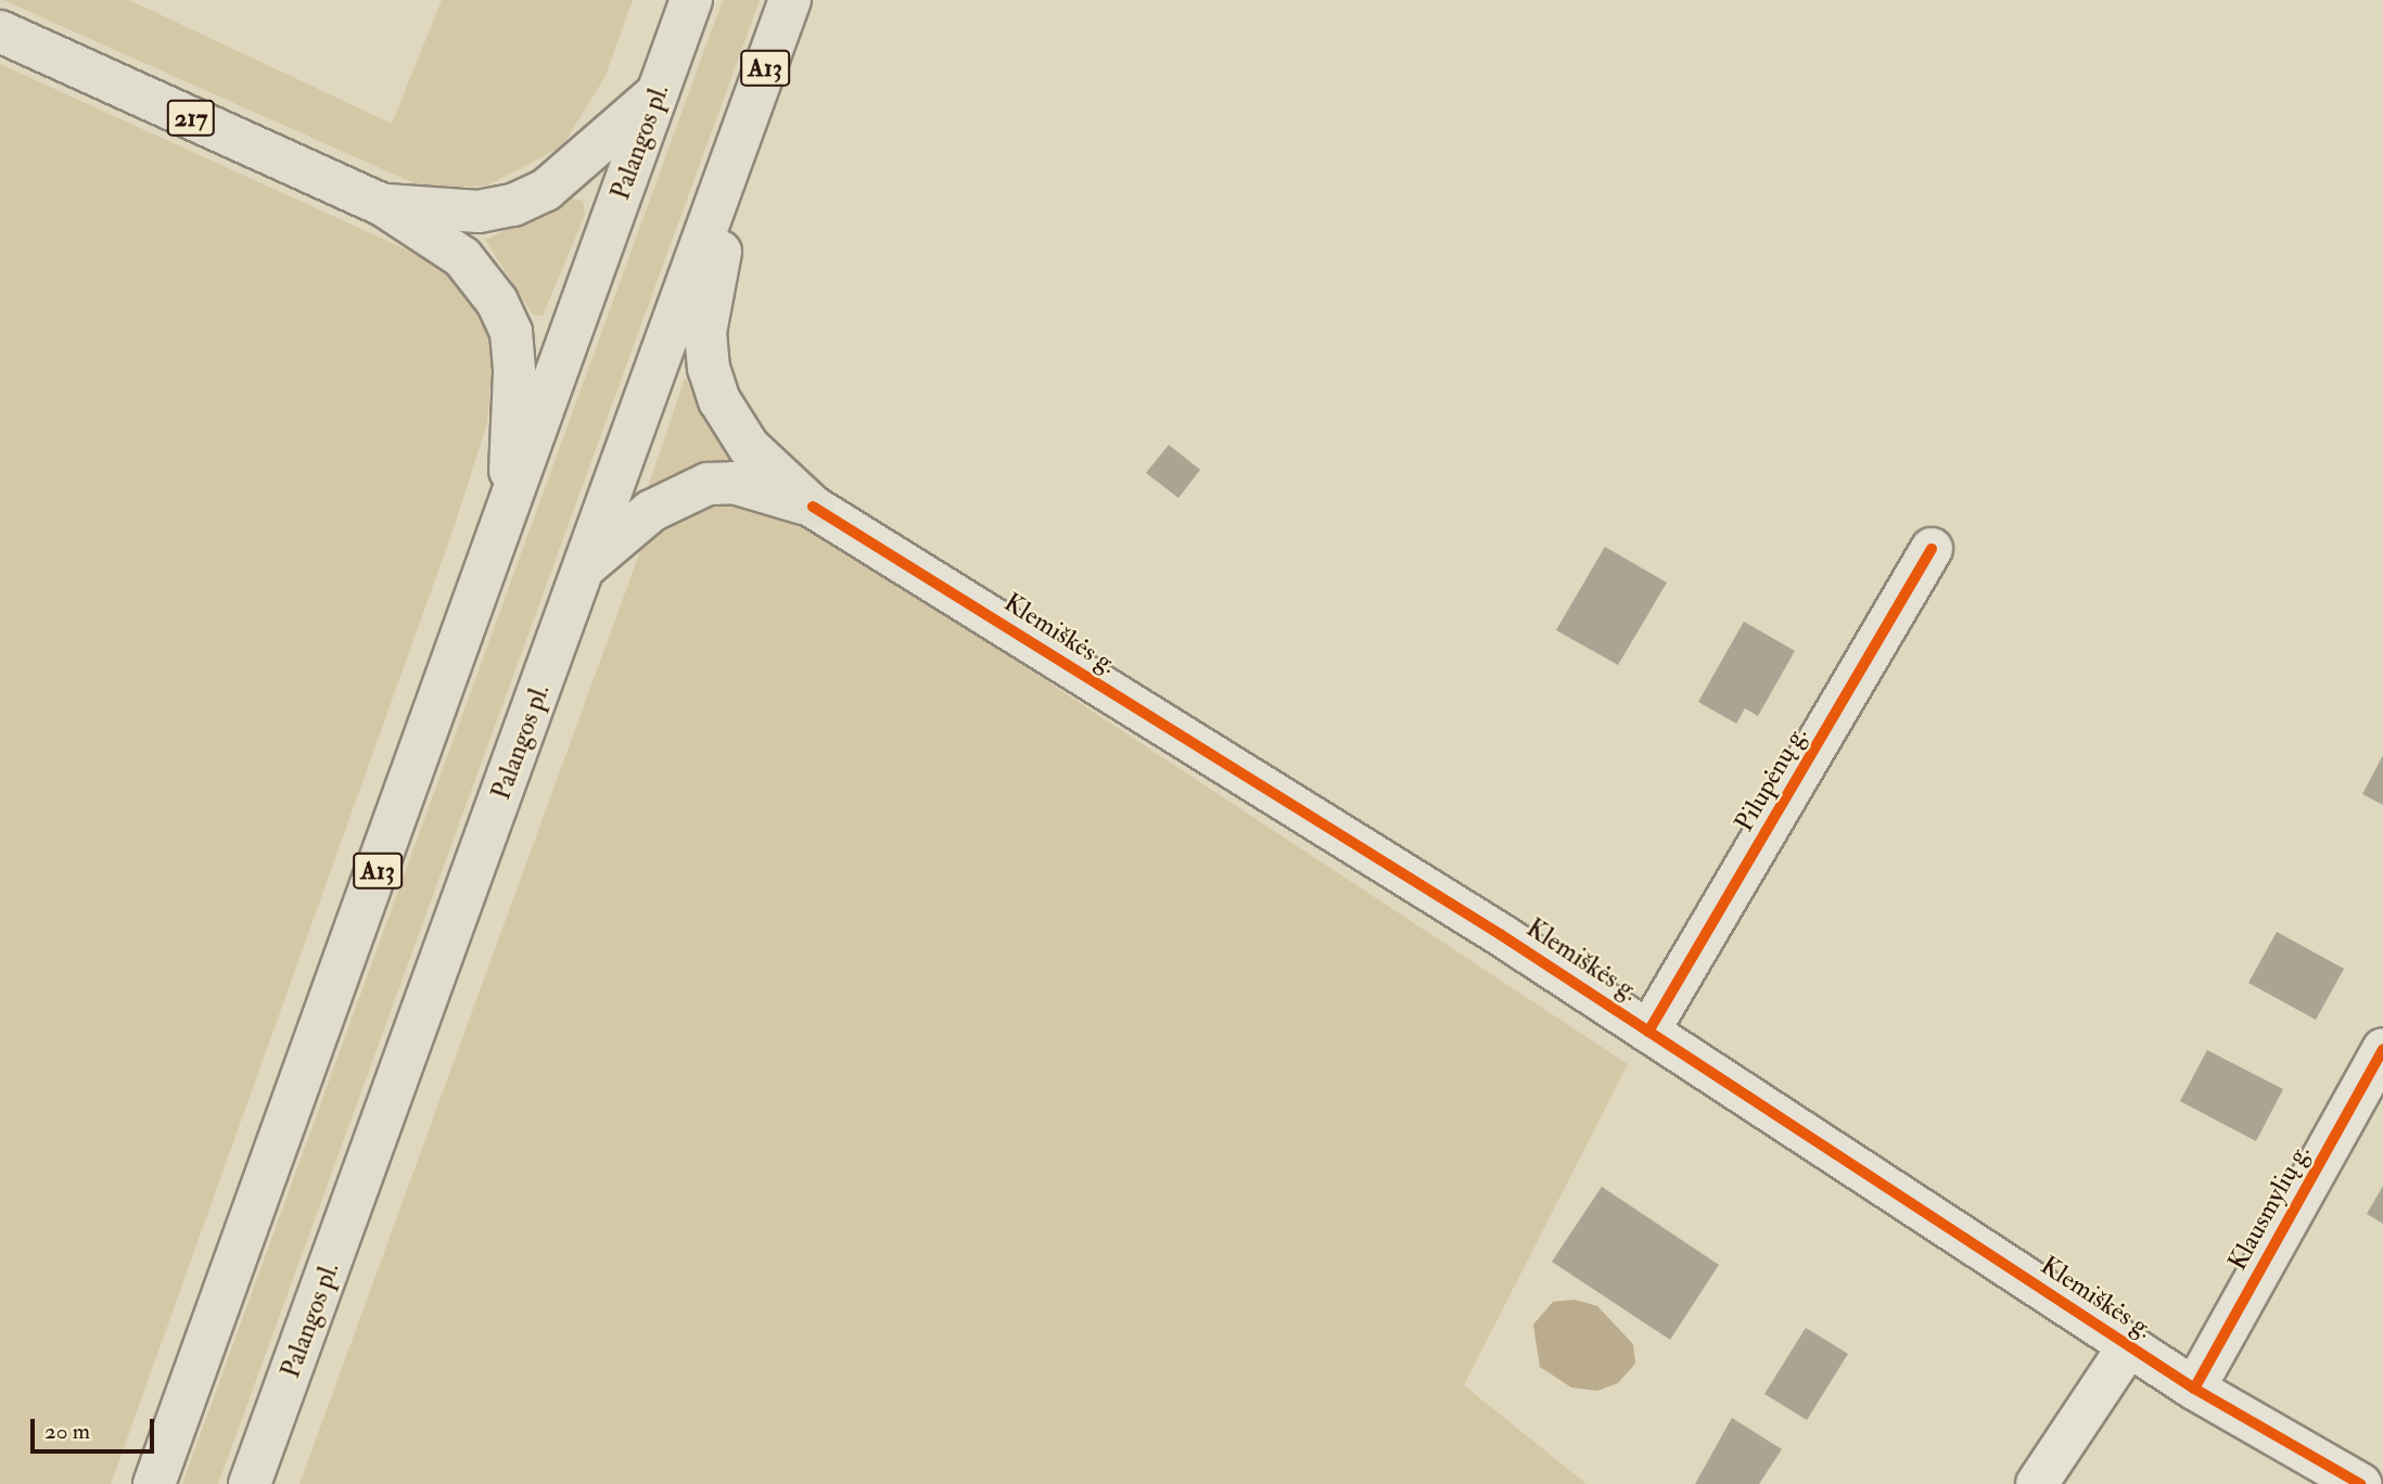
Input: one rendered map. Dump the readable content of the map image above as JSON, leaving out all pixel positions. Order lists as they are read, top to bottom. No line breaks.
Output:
{"streets":{"main road":["A13","217","Palangos pl."],"street":["Klemiškės g.","Pilupėnų g.","Klausmylių g."]},"crossings":[["Klemiškės g.","Pilupėnų g."],["Klemiškės g.","Klausmylių g."]],"scale_bar":"20 m"}
